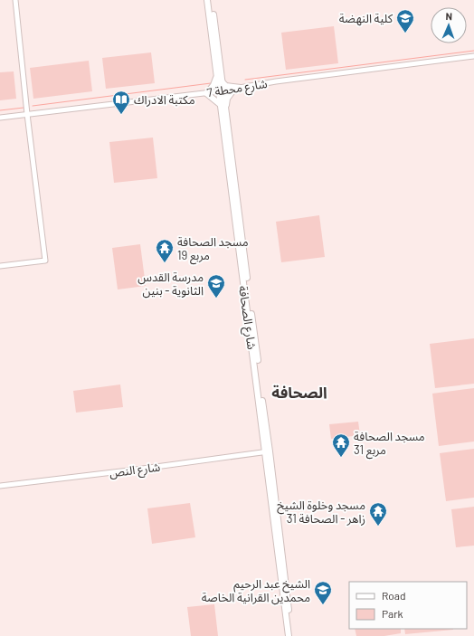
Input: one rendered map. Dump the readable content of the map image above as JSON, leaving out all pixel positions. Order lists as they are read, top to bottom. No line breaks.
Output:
{"streets":{"main road":["شارع الصحافة"],"street":["شارع محطة 7","شارع النص"]},"crossings":[["شارع محطة 7","شارع الصحافة"],["شارع الصحافة","شارع النص"]],"districts":["الصحافة"],"places":{"school or university":["كلية النهضة","مدرسة القدس الثانوية - بنين","الشيخ عبد الرحيم محمدين القرانية الخاصة"],"library":["مكتبة الادراك"],"temple":["مسجد الصحافة مربع 19","مسجد الصحافة مربع 31","مسجد وخلوة الشيخ زاهر - الصحافة 31"]},"legend":["Road","Park"],"north":"top"}
